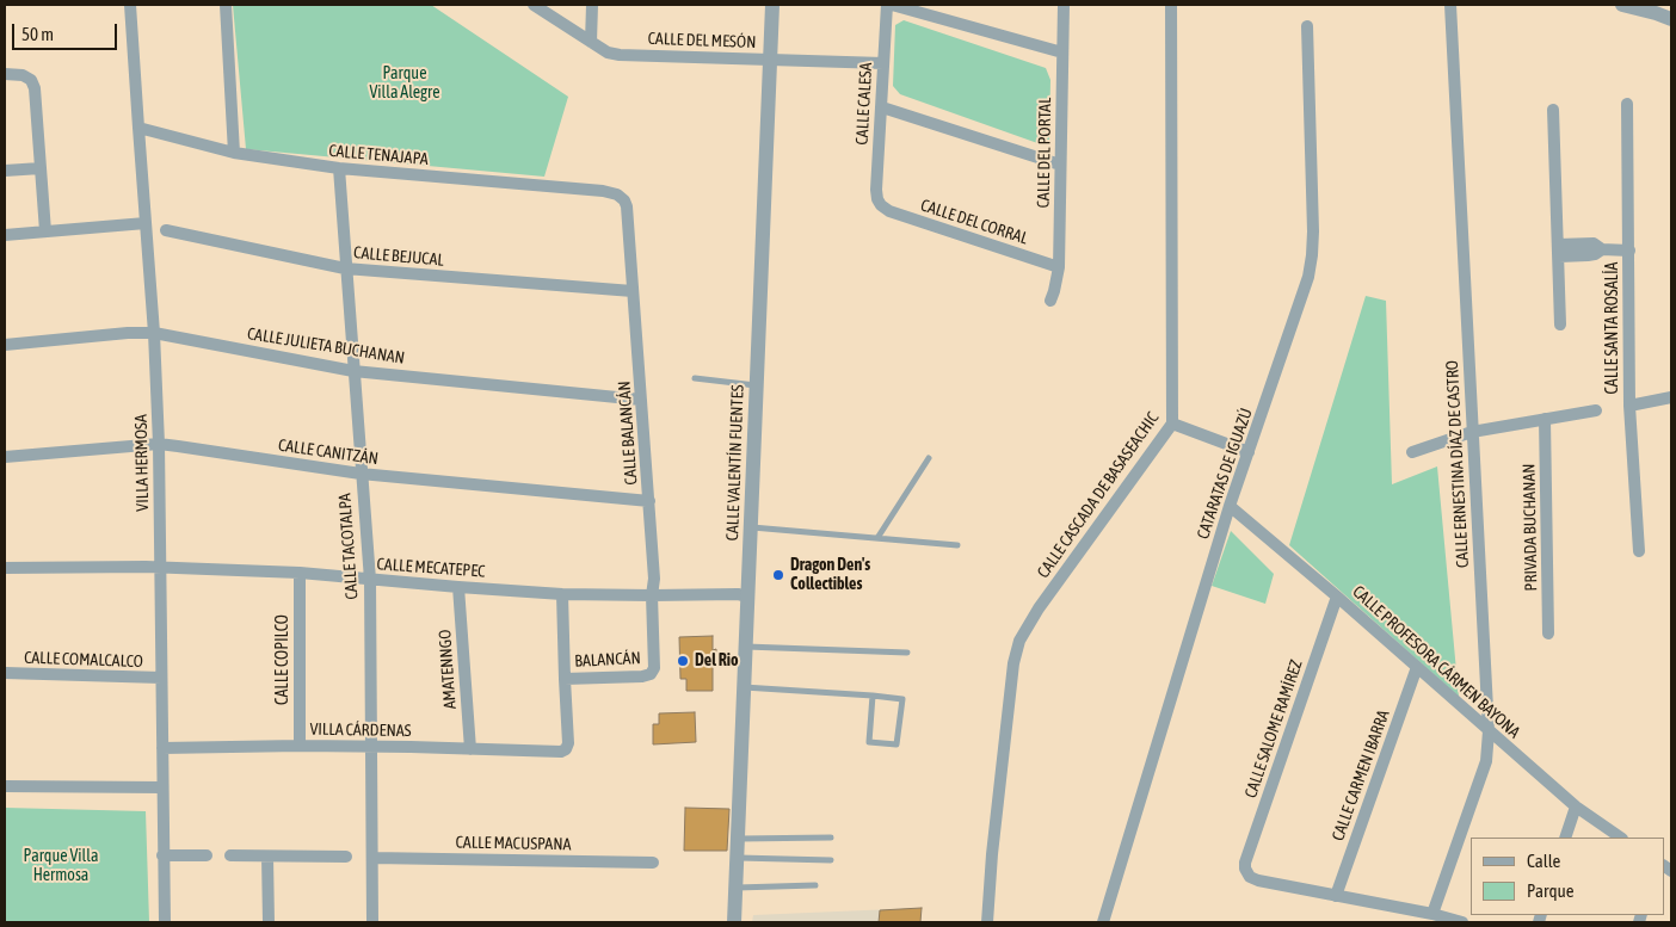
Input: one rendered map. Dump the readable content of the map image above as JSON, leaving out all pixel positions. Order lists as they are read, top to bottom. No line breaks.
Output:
{"streets":{"street":["CALLE DEL MESÓN","CALLE CALESA","CALLE DEL PORTAL","CALLE TENAJAPA","CALLE DEL CORRAL","CALLE BEJUCAL","CALLE SANTA ROSALÍA","CALLE JULIETA BUCHANAN","CALLE BALANCÁN","CALLE CANITZÁN","VILLA HERMOSA","CALLE VALENTÍN FUENTES","CALLE ERNESTINA DÍAZ DE CASTRO","CATARATAS DE IGUAZÚ","CALLE CASCADA DE BASASEACHIC","PRIVADA BUCHANAN","CALLE TACOTALPA","CALLE MECATEPEC","CALLE COMALCALCO","CALLE COPILCO","BALANCÁN","CALLE PROFESORA CÁRMEN BAYONA","AMATENNGO","CALLE SALOME RAMÍREZ","VILLA CÁRDENAS","CALLE CARMEN IBARRA","CALLE MACUSPANA"]},"crossings":[["CALLE DEL MESÓN","CALLE CALESA"],["CALLE DEL MESÓN","CALLE VALENTÍN FUENTES"],["CALLE CALESA","CALLE DEL CORRAL"],["CALLE DEL PORTAL","CALLE DEL CORRAL"],["CALLE TENAJAPA","CALLE BALANCÁN"],["CALLE TENAJAPA","VILLA HERMOSA"],["CALLE TENAJAPA","CALLE TACOTALPA"],["CALLE BEJUCAL","CALLE BALANCÁN"],["CALLE BEJUCAL","CALLE TACOTALPA"],["CALLE JULIETA BUCHANAN","CALLE BALANCÁN"],["CALLE JULIETA BUCHANAN","VILLA HERMOSA"],["CALLE JULIETA BUCHANAN","CALLE TACOTALPA"],["CALLE BALANCÁN","CALLE CANITZÁN"],["CALLE BALANCÁN","CALLE MECATEPEC"],["CALLE BALANCÁN","BALANCÁN"],["CALLE CANITZÁN","VILLA HERMOSA"],["CALLE CANITZÁN","CALLE TACOTALPA"],["VILLA HERMOSA","CALLE MECATEPEC"],["VILLA HERMOSA","CALLE COMALCALCO"],["VILLA HERMOSA","VILLA CÁRDENAS"],["CALLE VALENTÍN FUENTES","CALLE MECATEPEC"],["CALLE ERNESTINA DÍAZ DE CASTRO","CALLE PROFESORA CÁRMEN BAYONA"],["CATARATAS DE IGUAZÚ","CALLE PROFESORA CÁRMEN BAYONA"],["CALLE TACOTALPA","CALLE MECATEPEC"],["CALLE TACOTALPA","VILLA CÁRDENAS"],["CALLE TACOTALPA","CALLE MACUSPANA"],["CALLE MECATEPEC","CALLE COPILCO"],["CALLE MECATEPEC","AMATENNGO"],["CALLE COPILCO","VILLA CÁRDENAS"],["BALANCÁN","VILLA CÁRDENAS"],["CALLE PROFESORA CÁRMEN BAYONA","CALLE SALOME RAMÍREZ"],["CALLE PROFESORA CÁRMEN BAYONA","CALLE CARMEN IBARRA"],["AMATENNGO","VILLA CÁRDENAS"],["CALLE SALOME RAMÍREZ","CALLE CARMEN IBARRA"]],"parks":["Parque Villa Alegre","Parque Villa Hermosa"],"places":["Dragon Den's Collectibles","Del Rio"],"legend":["Calle","Parque"],"scale_bar":"50 m"}
